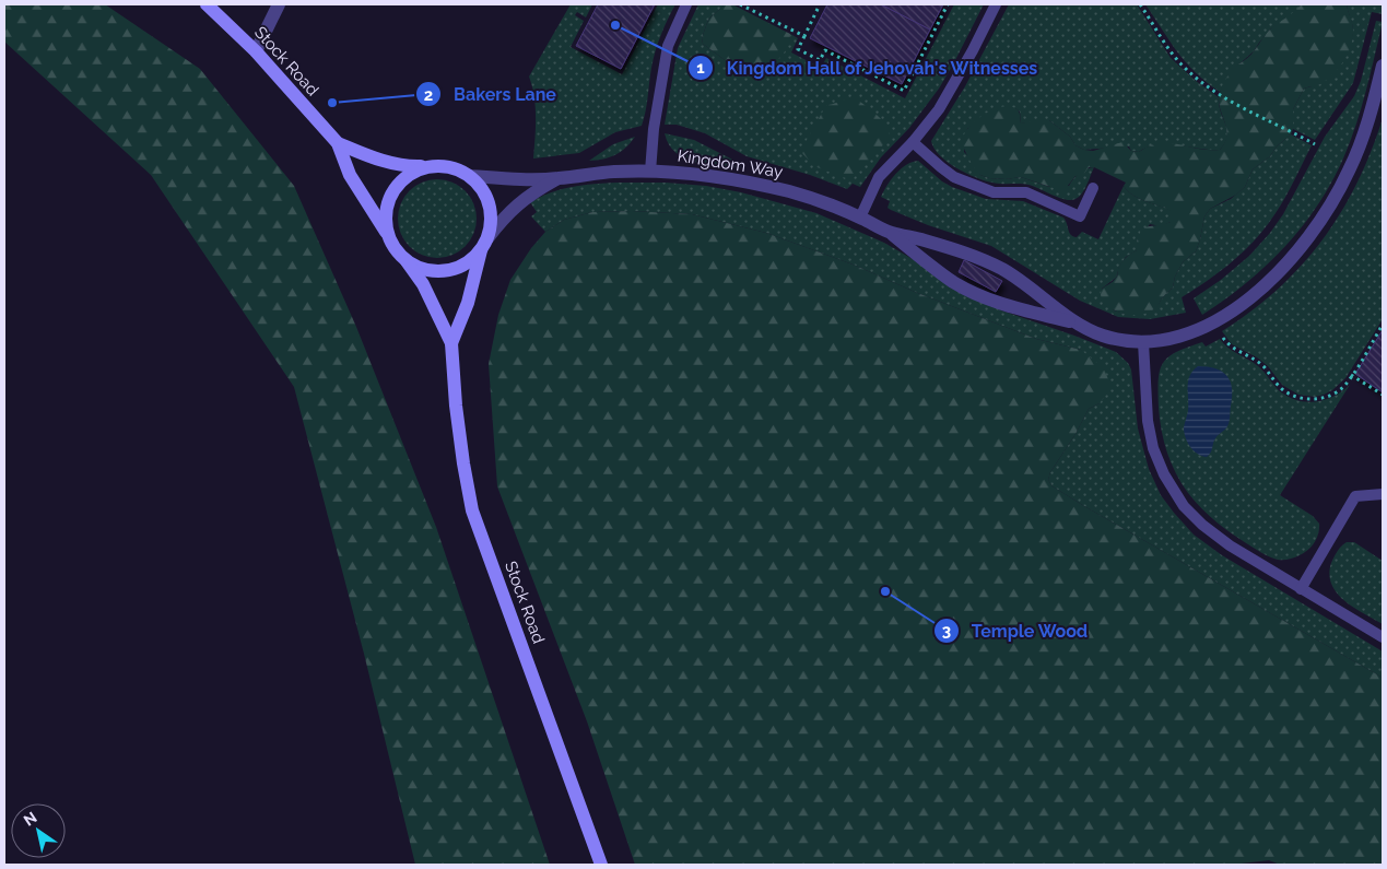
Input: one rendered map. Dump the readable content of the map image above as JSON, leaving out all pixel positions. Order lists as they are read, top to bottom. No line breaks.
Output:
{"streets":{"main road":["Stock Road"],"street":["Kingdom Way"]},"crossings":[["Stock Road","Kingdom Way"]],"places":["Kingdom Hall of Jehovah's Witnesses","Bakers Lane","Temple Wood"],"north":"top left"}
